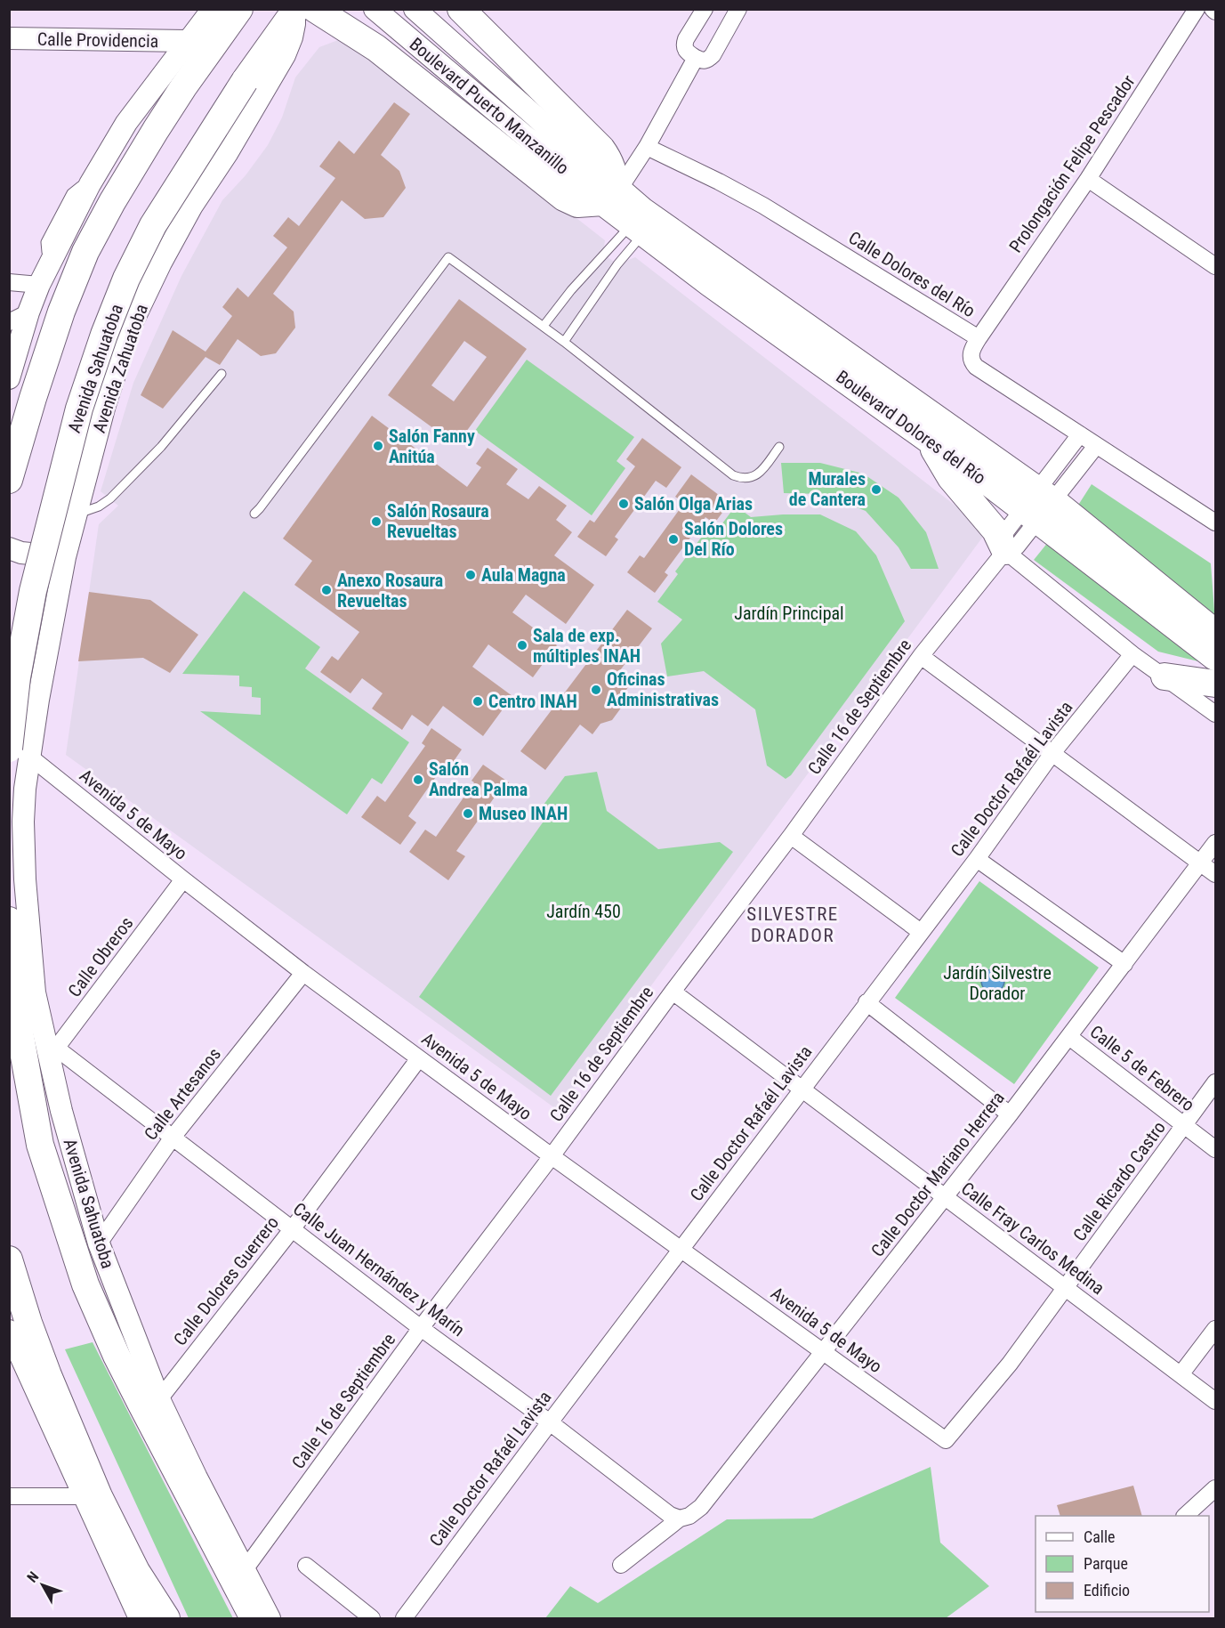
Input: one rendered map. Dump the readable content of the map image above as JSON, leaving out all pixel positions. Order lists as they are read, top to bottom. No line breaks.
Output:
{"streets":{"main road":["Avenida Sahuatoba","Boulevard Dolores del Río"],"street":["Calle Providencia","Boulevard Puerto Manzanillo","Prolongación Felipe Pescador","Calle Dolores del Río","Avenida Zahuatoba","Calle 16 de Septiembre","Calle Doctor Rafaél Lavista","Avenida 5 de Mayo","Calle Obreros","Calle 5 de Febrero","Calle Artesanos","Calle Doctor Mariano Herrera","Calle Ricardo Castro","Calle Fray Carlos Medina","Calle Juan Hernández y Marín","Calle Dolores Guerrero"]},"crossings":[["Boulevard Puerto Manzanillo","Boulevard Dolores del Río"],["Prolongación Felipe Pescador","Calle Dolores del Río"],["Calle Dolores del Río","Calle 16 de Septiembre"],["Avenida Sahuatoba","Avenida Zahuatoba"],["Avenida Sahuatoba","Calle 16 de Septiembre"],["Avenida Sahuatoba","Avenida 5 de Mayo"],["Avenida Sahuatoba","Calle Obreros"],["Avenida Sahuatoba","Calle Artesanos"],["Avenida Sahuatoba","Calle Juan Hernández y Marín"],["Avenida Sahuatoba","Calle Dolores Guerrero"],["Avenida Zahuatoba","Avenida 5 de Mayo"],["Boulevard Dolores del Río","Calle 16 de Septiembre"],["Calle 16 de Septiembre","Avenida 5 de Mayo"],["Calle 16 de Septiembre","Calle Fray Carlos Medina"],["Calle 16 de Septiembre","Calle Juan Hernández y Marín"],["Calle Doctor Rafaél Lavista","Avenida 5 de Mayo"],["Calle Doctor Rafaél Lavista","Calle Fray Carlos Medina"],["Calle Doctor Rafaél Lavista","Calle Juan Hernández y Marín"],["Avenida 5 de Mayo","Calle Obreros"],["Avenida 5 de Mayo","Calle Artesanos"],["Avenida 5 de Mayo","Calle Doctor Mariano Herrera"],["Avenida 5 de Mayo","Calle Ricardo Castro"],["Avenida 5 de Mayo","Calle Dolores Guerrero"],["Calle Obreros","Calle Juan Hernández y Marín"],["Calle 5 de Febrero","Calle Doctor Mariano Herrera"],["Calle 5 de Febrero","Calle Ricardo Castro"],["Calle Artesanos","Calle Juan Hernández y Marín"],["Calle Doctor Mariano Herrera","Calle Fray Carlos Medina"],["Calle Doctor Mariano Herrera","Calle Juan Hernández y Marín"],["Calle Ricardo Castro","Calle Fray Carlos Medina"],["Calle Juan Hernández y Marín","Calle Dolores Guerrero"]],"districts":["SILVESTRE DORADOR"],"parks":["Jardín Principal","Jardín 450","Jardín Silvestre Dorador"],"places":["Salón Fanny Anitúa","Murales de Cantera","Salón Olga Arias","Salón Rosaura Revueltas","Salón Dolores Del Río","Aula Magna","Anexo Rosaura Revueltas","Sala de exp. múltiples INAH","Oficinas Administrativas","Centro INAH","Salón Andrea Palma","Museo INAH"],"legend":["Calle","Parque","Edificio"],"north":"top left"}
